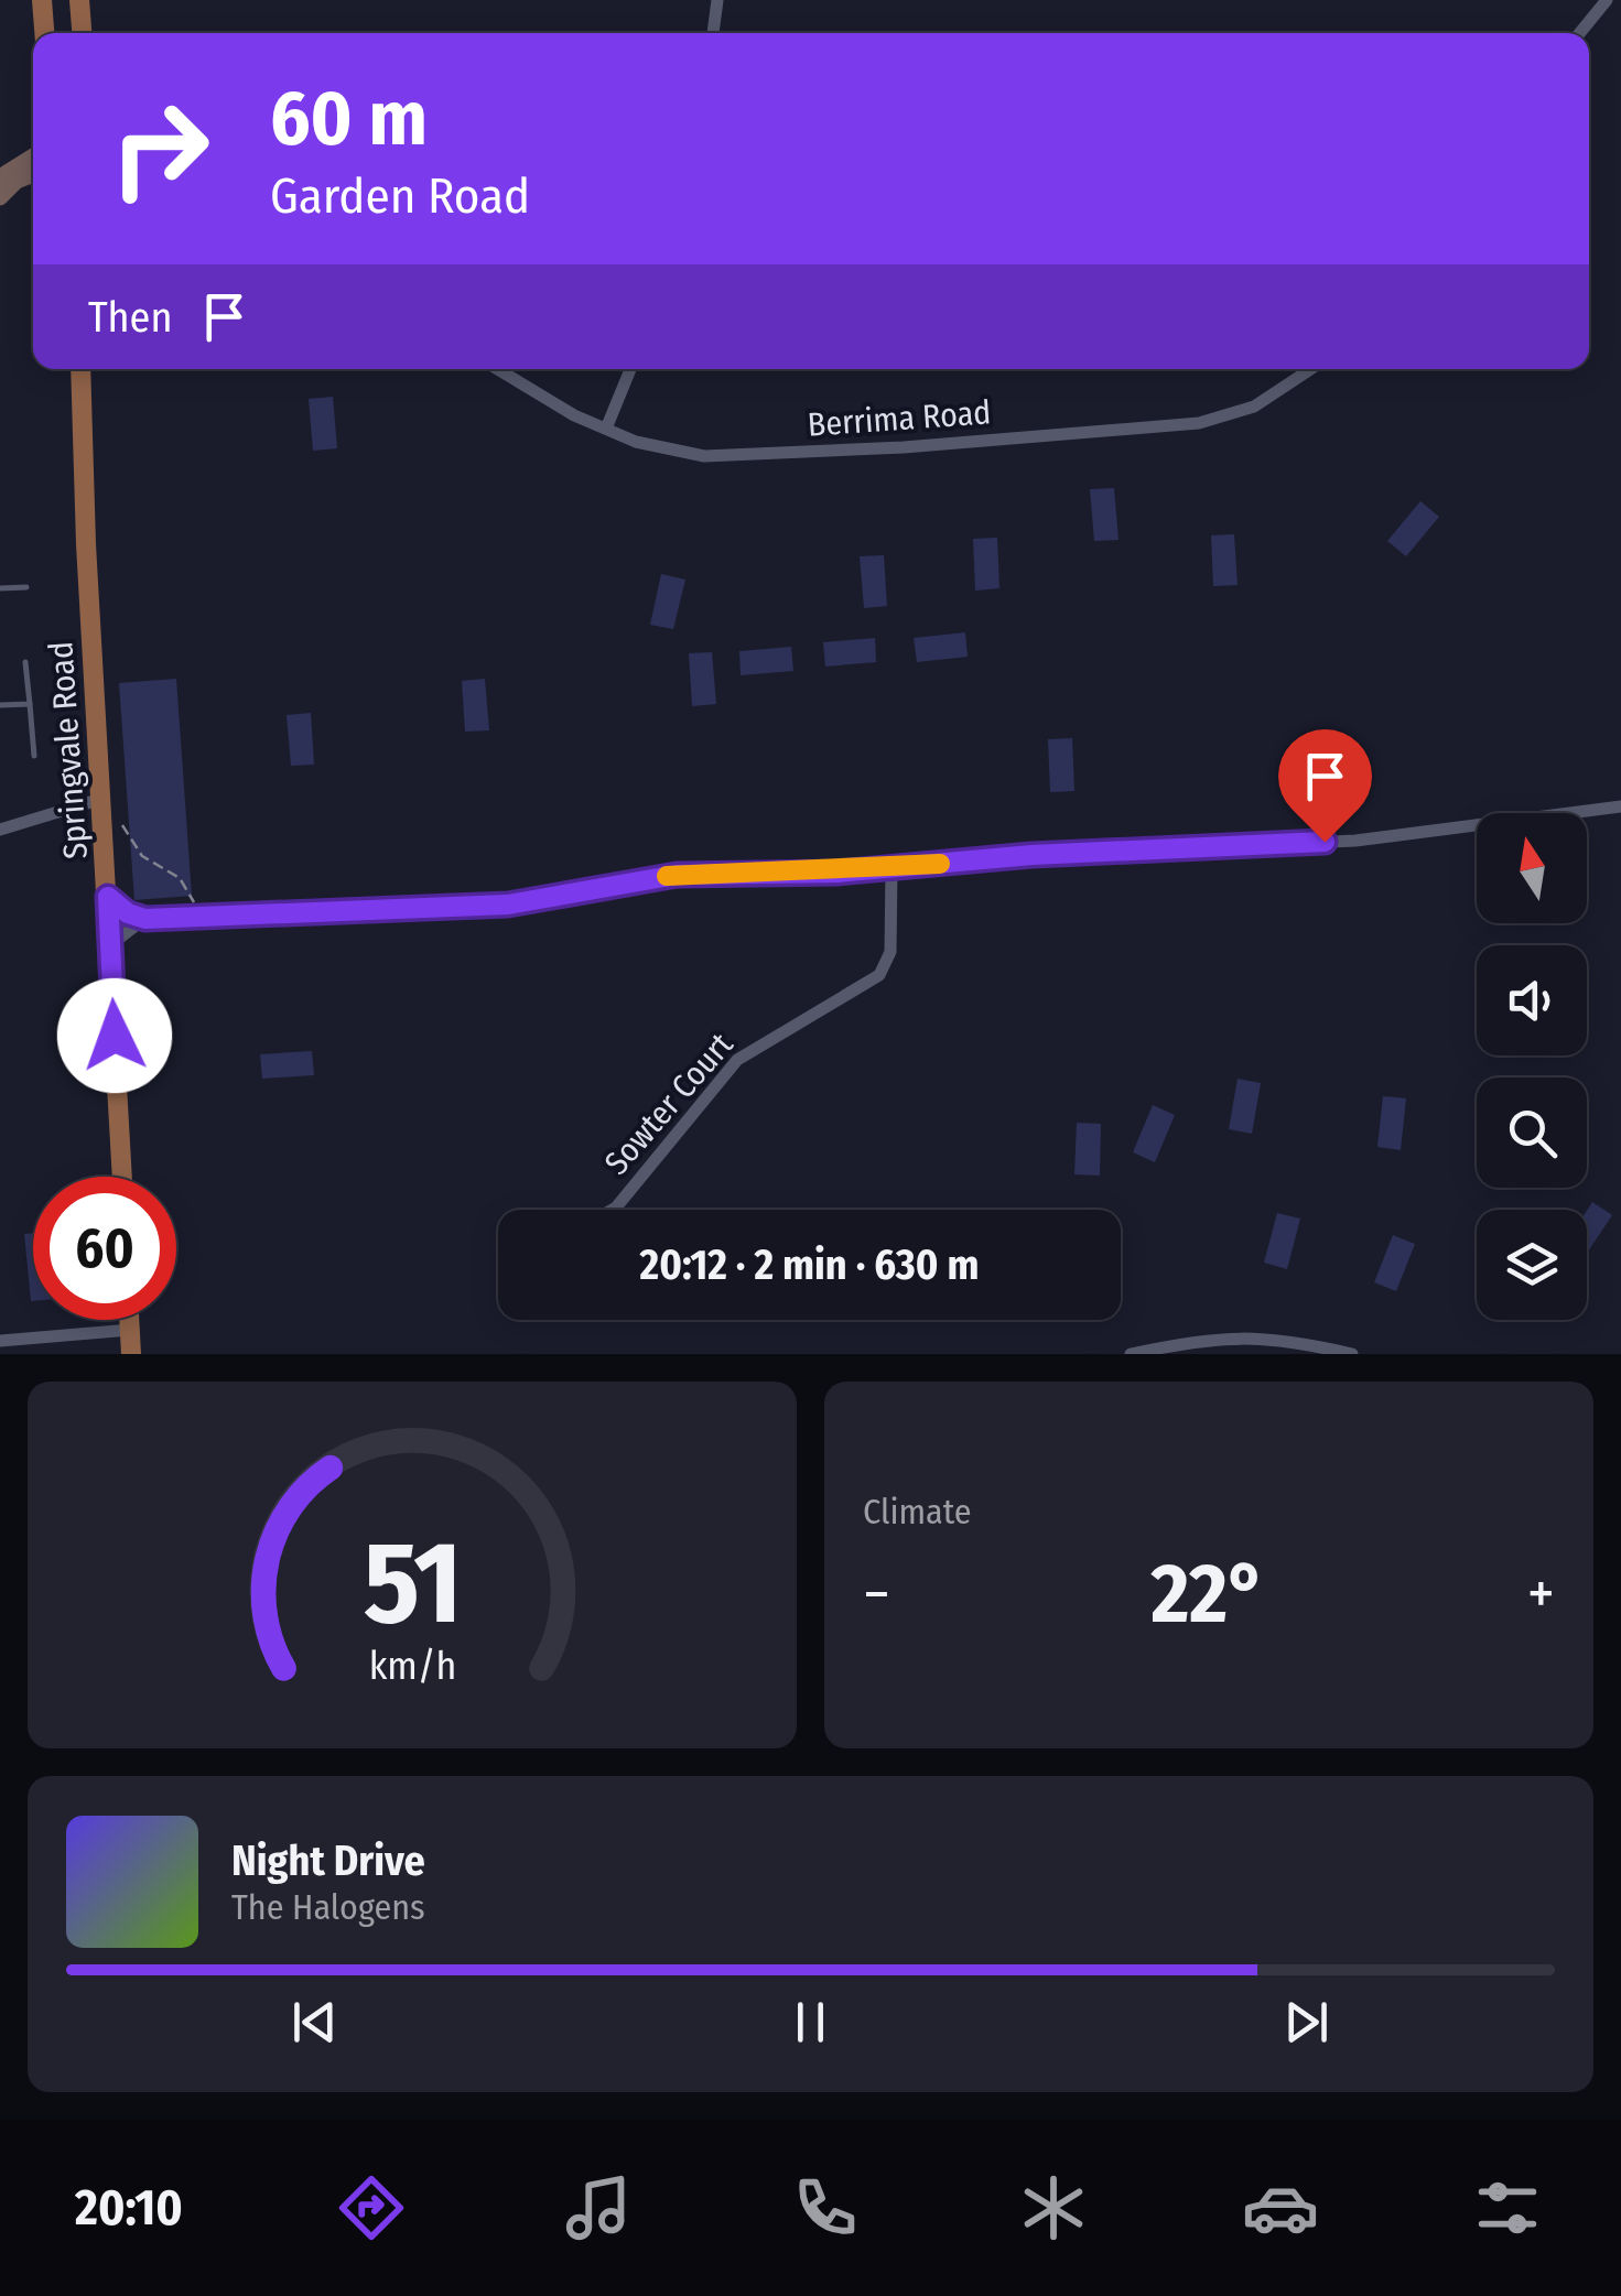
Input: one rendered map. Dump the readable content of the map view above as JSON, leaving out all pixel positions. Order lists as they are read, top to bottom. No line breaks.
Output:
{"streets":{"main road":["Springvale Road"],"street":["Berrima Road","Sowter Court"]},"north":"top","page":{"turn":["60 m","Garden Road"],"then":"Then","limit":"60","trip":"20:12 · 2 min · 630 m","tile":"Climate","heat":["−","22°","+"],"song":["Night Drive","The Halogens"],"tabs":"20:10","gauge":["51","km/h"]}}
